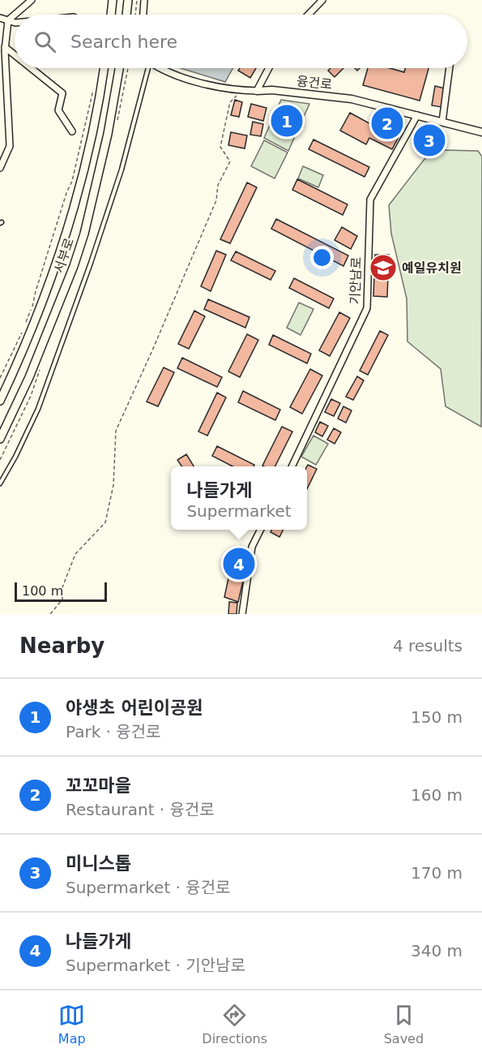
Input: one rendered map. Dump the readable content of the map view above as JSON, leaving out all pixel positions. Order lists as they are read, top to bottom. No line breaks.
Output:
{"streets":{"main road":["서부로"],"street":["융건로","기안남로"]},"crossings":[["융건로","기안남로"]],"places":{"school or university":["예일유치원"]},"scale_bar":"100 m","page":{"search":"Search here","pins":["1","2","3","4"],"popup":["나들가게","Supermarket"],"scale":"100 m","heading":["Nearby","4 results"],"list":[{"mark":"1","name":"야생초 어린이공원","note":"Park · 융건로","value":"150 m"},{"mark":"2","name":"꼬꼬마을","note":"Restaurant · 융건로","value":"160 m"},{"mark":"3","name":"미니스톱","note":"Supermarket · 융건로","value":"170 m"},{"mark":"4","name":"나들가게","note":"Supermarket · 기안남로","value":"340 m"}],"nav":["Map","Directions","Saved"]}}
